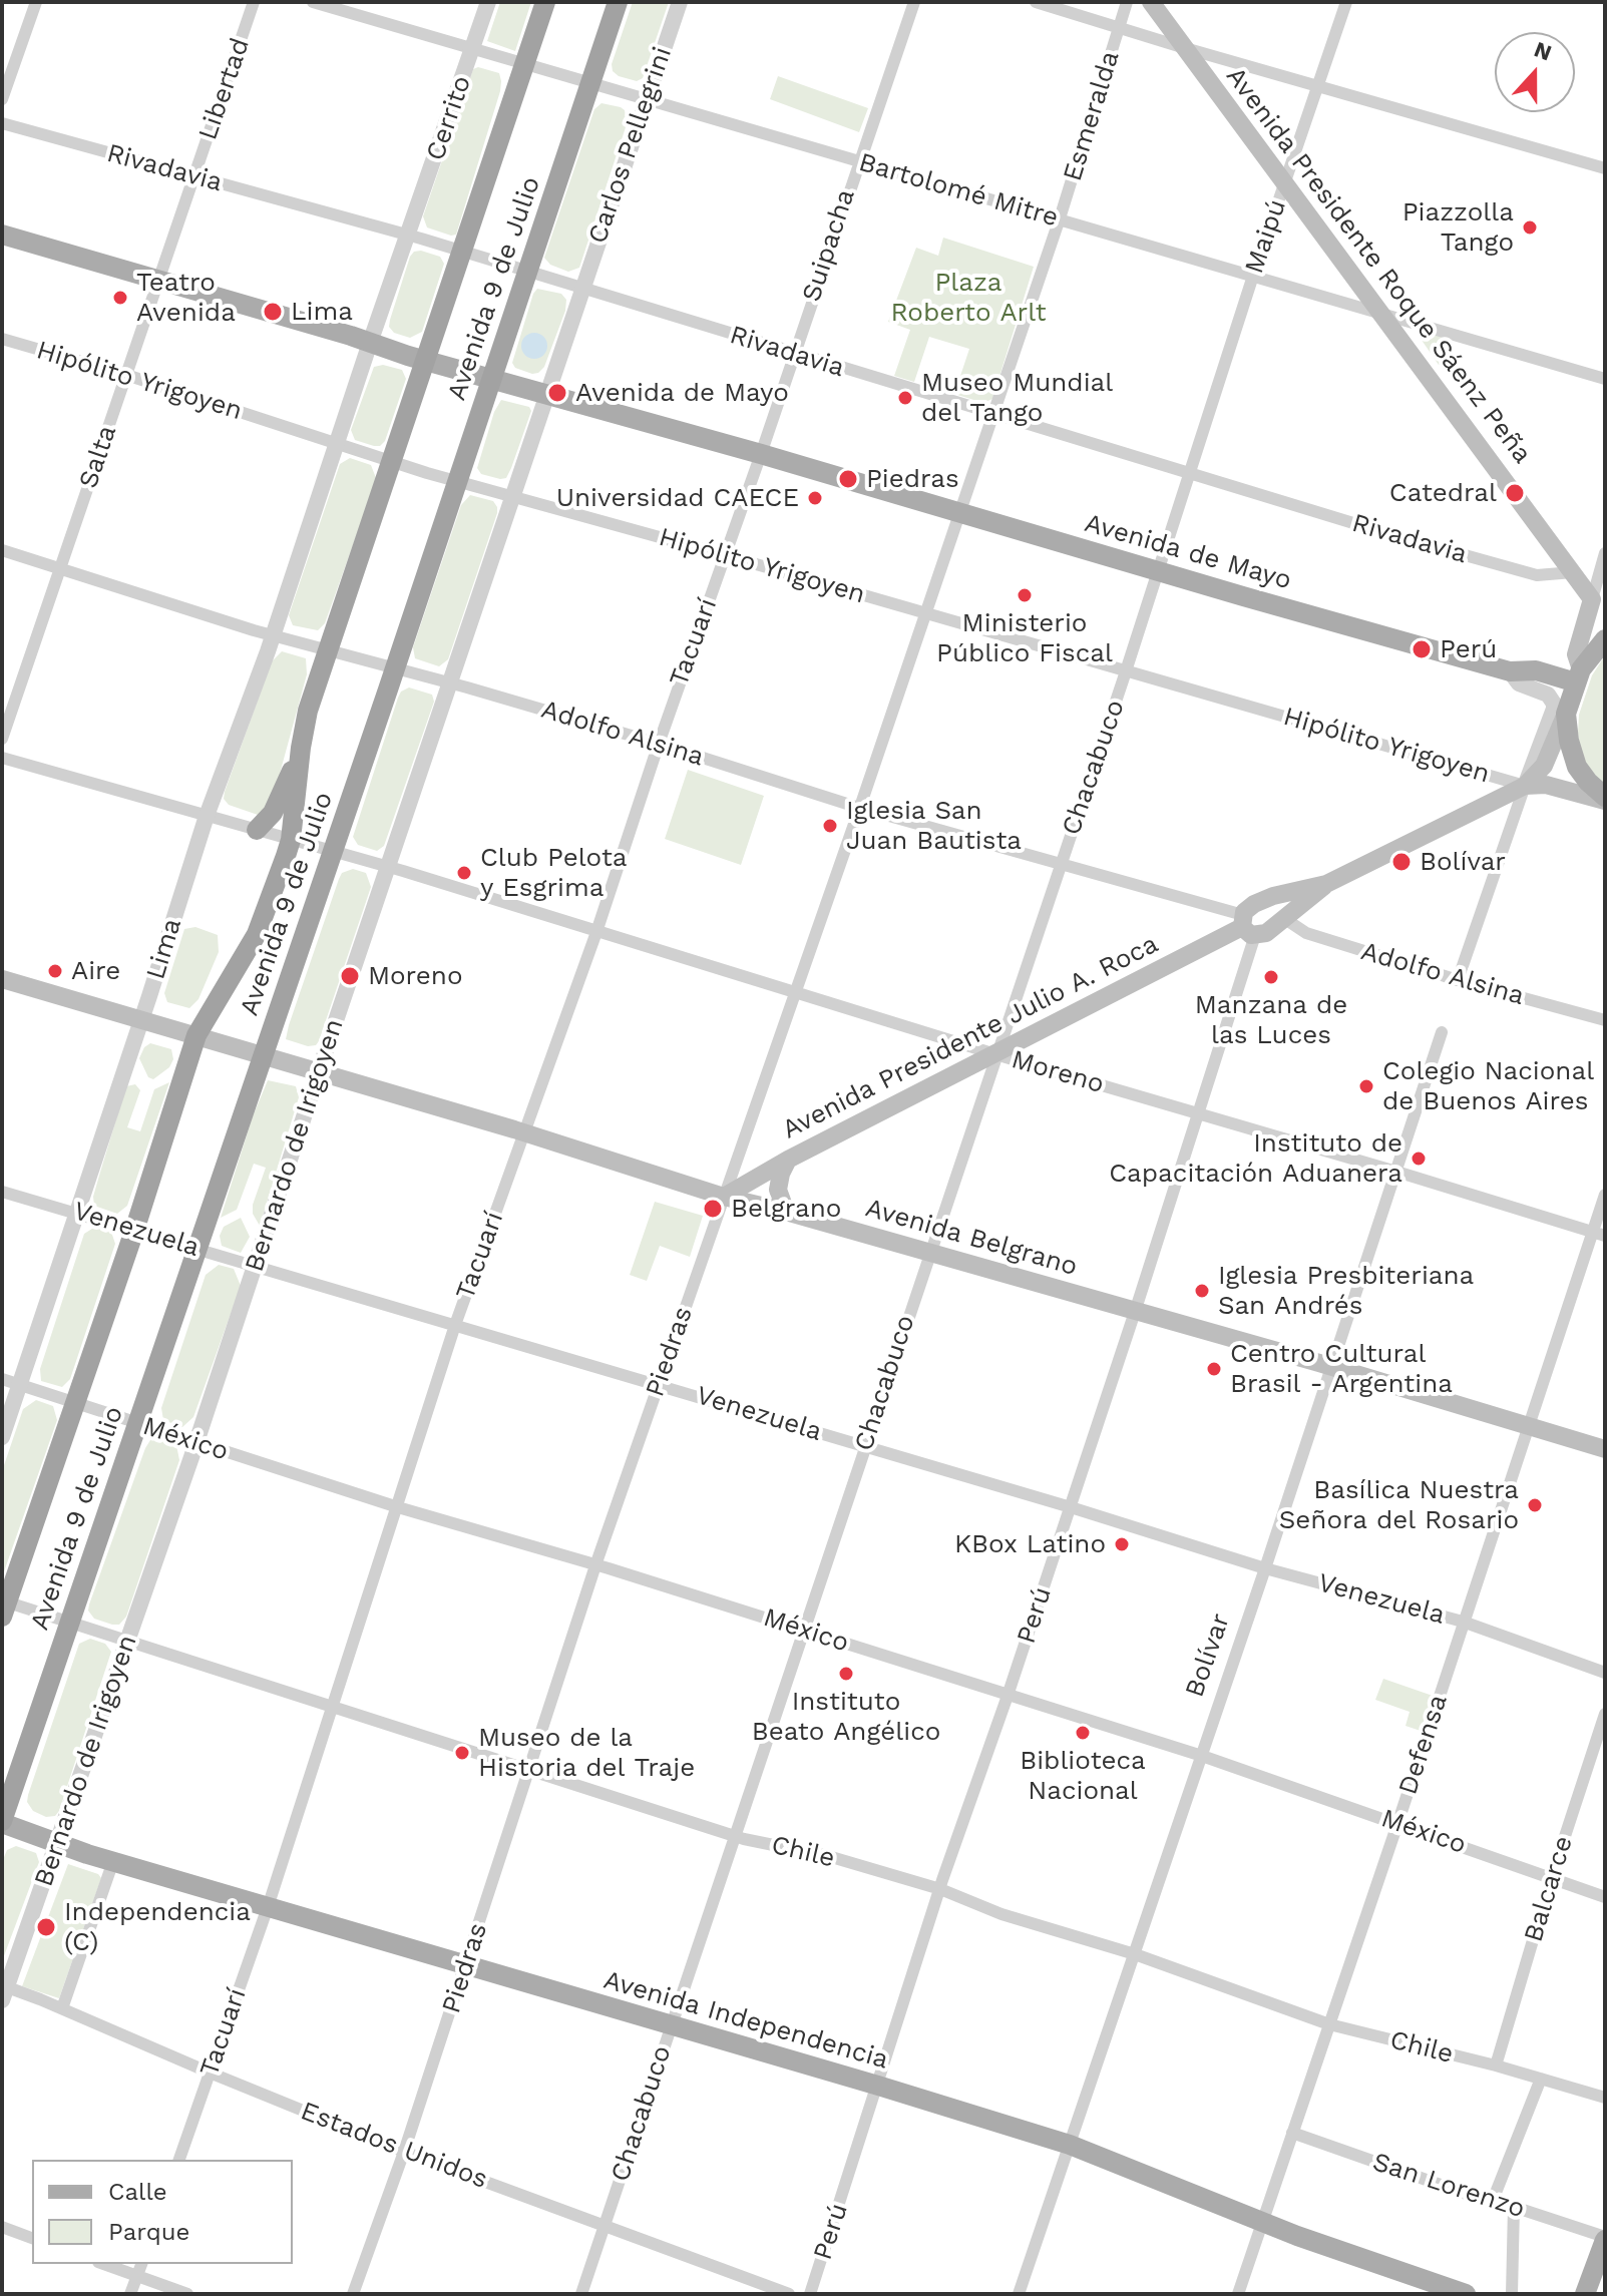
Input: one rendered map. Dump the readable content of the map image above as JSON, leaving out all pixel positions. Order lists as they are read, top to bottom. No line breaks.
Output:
{"streets":{"highway":["Avenida 9 de Julio"],"main road":["Avenida Presidente Roque Sáenz Peña","Avenida de Mayo","Avenida Presidente Julio A. Roca","Avenida Belgrano","Avenida Independencia"],"street":["Libertad","Esmeralda","Cerrito","Carlos Pellegrini","Rivadavia","Bartolomé Mitre","Maipú","Suipacha","Hipólito Yrigoyen","Salta","Tacuarí","Adolfo Alsina","Chacabuco","Lima","Moreno","Bernardo de Irigoyen","Venezuela","Piedras","México","Perú","Bolívar","Defensa","Chile","Balcarce","Estados Unidos","San Lorenzo"]},"crossings":[["Libertad","Rivadavia"],["Libertad","Salta"],["Esmeralda","Rivadavia"],["Esmeralda","Bartolomé Mitre"],["Esmeralda","Piedras"],["Cerrito","Rivadavia"],["Cerrito","Bartolomé Mitre"],["Cerrito","Lima"],["Carlos Pellegrini","Rivadavia"],["Carlos Pellegrini","Bartolomé Mitre"],["Carlos Pellegrini","Bernardo de Irigoyen"],["Rivadavia","Maipú"],["Rivadavia","Suipacha"],["Rivadavia","Avenida Presidente Roque Sáenz Peña"],["Rivadavia","Avenida 9 de Julio"],["Rivadavia","Salta"],["Rivadavia","Tacuarí"],["Rivadavia","Chacabuco"],["Rivadavia","Lima"],["Rivadavia","Bernardo de Irigoyen"],["Rivadavia","Piedras"],["Bartolomé Mitre","Maipú"],["Bartolomé Mitre","Suipacha"],["Bartolomé Mitre","Avenida Presidente Roque Sáenz Peña"],["Bartolomé Mitre","Avenida 9 de Julio"],["Maipú","Avenida Presidente Roque Sáenz Peña"],["Maipú","Chacabuco"],["Suipacha","Tacuarí"],["Avenida 9 de Julio","Hipólito Yrigoyen"],["Avenida 9 de Julio","Avenida de Mayo"],["Avenida 9 de Julio","Adolfo Alsina"],["Avenida 9 de Julio","Moreno"],["Avenida 9 de Julio","Venezuela"],["Avenida 9 de Julio","Avenida Belgrano"],["Avenida 9 de Julio","México"],["Avenida 9 de Julio","Chile"],["Avenida 9 de Julio","Avenida Independencia"],["Hipólito Yrigoyen","Salta"],["Hipólito Yrigoyen","Tacuarí"],["Hipólito Yrigoyen","Chacabuco"],["Hipólito Yrigoyen","Lima"],["Hipólito Yrigoyen","Avenida Presidente Julio A. Roca"],["Hipólito Yrigoyen","Bernardo de Irigoyen"],["Hipólito Yrigoyen","Piedras"],["Salta","Avenida de Mayo"],["Salta","Adolfo Alsina"],["Avenida de Mayo","Tacuarí"],["Avenida de Mayo","Chacabuco"],["Avenida de Mayo","Lima"],["Avenida de Mayo","Bernardo de Irigoyen"],["Avenida de Mayo","Piedras"],["Tacuarí","Adolfo Alsina"],["Tacuarí","Moreno"],["Tacuarí","Venezuela"],["Tacuarí","Avenida Belgrano"],["Tacuarí","México"],["Tacuarí","Chile"],["Tacuarí","Avenida Independencia"],["Tacuarí","Estados Unidos"],["Adolfo Alsina","Chacabuco"],["Adolfo Alsina","Lima"],["Adolfo Alsina","Avenida Presidente Julio A. Roca"],["Adolfo Alsina","Bernardo de Irigoyen"],["Adolfo Alsina","Piedras"],["Adolfo Alsina","Perú"],["Chacabuco","Avenida Presidente Julio A. Roca"],["Chacabuco","Moreno"],["Chacabuco","Venezuela"],["Chacabuco","Avenida Belgrano"],["Chacabuco","México"],["Chacabuco","Chile"],["Chacabuco","Avenida Independencia"],["Chacabuco","Estados Unidos"],["Lima","Moreno"],["Lima","Venezuela"],["Lima","Avenida Belgrano"],["Lima","México"],["Avenida Presidente Julio A. Roca","Moreno"],["Avenida Presidente Julio A. Roca","Avenida Belgrano"],["Avenida Presidente Julio A. Roca","Piedras"],["Avenida Presidente Julio A. Roca","Perú"],["Moreno","Bernardo de Irigoyen"],["Moreno","Piedras"],["Moreno","Perú"],["Moreno","Bolívar"],["Moreno","Defensa"],["Bernardo de Irigoyen","Venezuela"],["Bernardo de Irigoyen","Avenida Belgrano"],["Bernardo de Irigoyen","México"],["Bernardo de Irigoyen","Chile"],["Bernardo de Irigoyen","Avenida Independencia"],["Bernardo de Irigoyen","Estados Unidos"],["Venezuela","Piedras"],["Venezuela","Perú"],["Venezuela","Bolívar"],["Venezuela","Defensa"],["Avenida Belgrano","Piedras"],["Avenida Belgrano","Perú"],["Avenida Belgrano","Bolívar"],["Avenida Belgrano","Defensa"],["Piedras","México"],["Piedras","Chile"],["Piedras","Avenida Independencia"],["Piedras","Estados Unidos"],["México","Perú"],["México","Bolívar"],["México","Defensa"],["México","Balcarce"],["Perú","Chile"],["Perú","Avenida Independencia"],["Bolívar","Chile"],["Bolívar","Avenida Independencia"],["Defensa","Chile"],["Defensa","Avenida Independencia"],["Defensa","San Lorenzo"],["Chile","Balcarce"]],"parks":["Plaza Roberto Arlt"],"places":["Piazzolla Tango","Teatro Avenida","Lima","Avenida de Mayo","Museo Mundial del Tango","Piedras","Catedral","Universidad CAECE","Ministerio Público Fiscal","Perú","Iglesia San Juan Bautista","Bolívar","Club Pelota y Esgrima","Aire","Moreno","Manzana de las Luces","Colegio Nacional de Buenos Aires","Instituto de Capacitación Aduanera","Belgrano","Iglesia Presbiteriana San Andrés","Centro Cultural Brasil - Argentina","Basílica Nuestra Señora del Rosario","KBox Latino","Instituto Beato Angélico","Biblioteca Nacional","Museo de la Historia del Traje","Independencia (C)"],"legend":["Calle","Parque"],"north":"top"}
